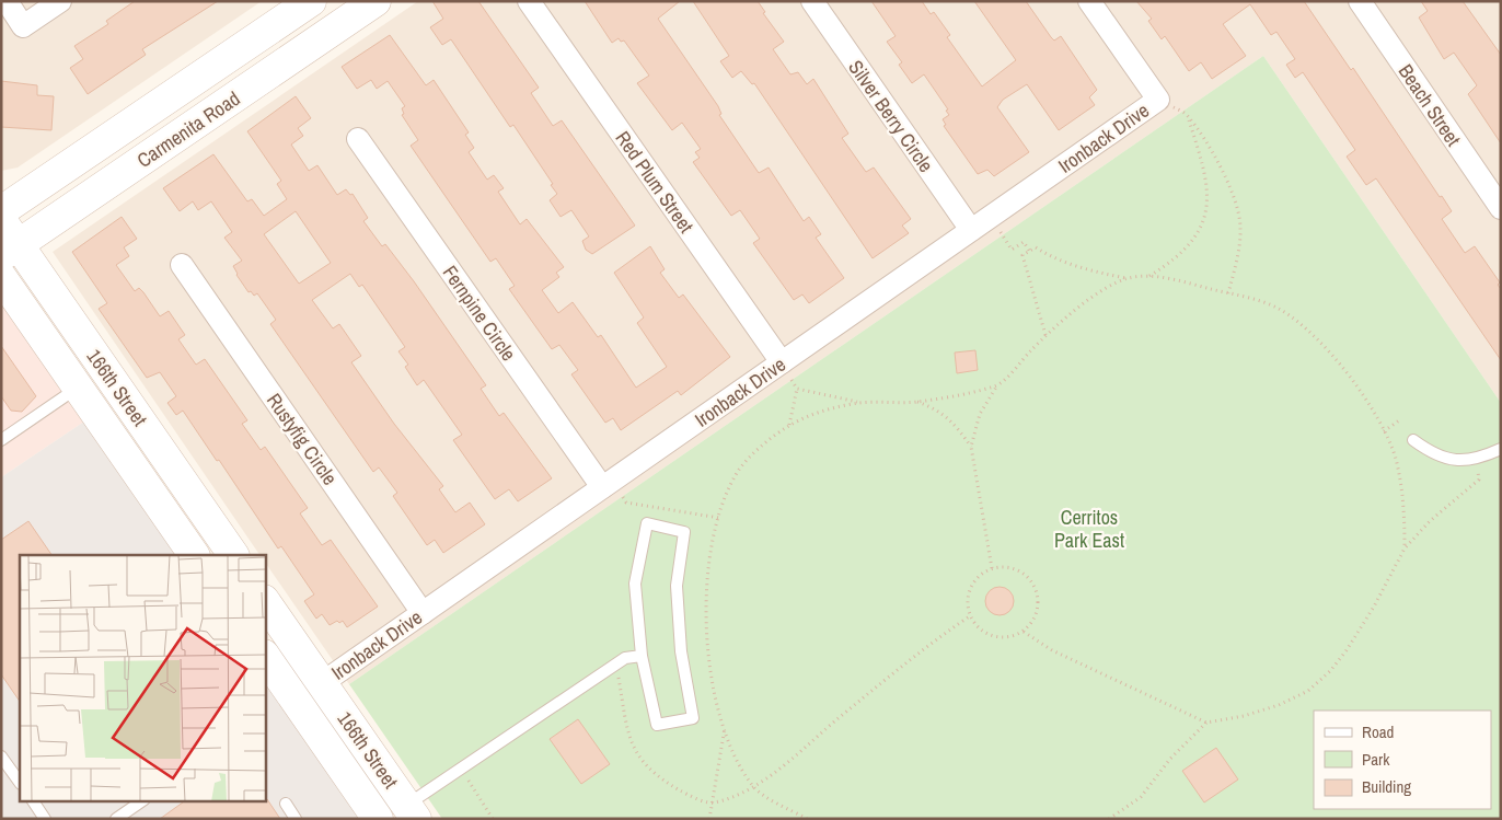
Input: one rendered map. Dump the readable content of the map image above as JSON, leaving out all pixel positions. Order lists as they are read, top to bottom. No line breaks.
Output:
{"streets":{"street":["Beach Street","Silver Berry Circle","Carmenita Road","Ironback Drive","Red Plum Street","Fernpine Circle","166th Street","Rustyfig Circle"]},"crossings":[["Silver Berry Circle","Ironback Drive"],["Carmenita Road","166th Street"],["Ironback Drive","Red Plum Street"],["Ironback Drive","Fernpine Circle"],["Ironback Drive","166th Street"],["Ironback Drive","Rustyfig Circle"]],"parks":["Cerritos Park East"],"legend":["Road","Park","Building"]}
